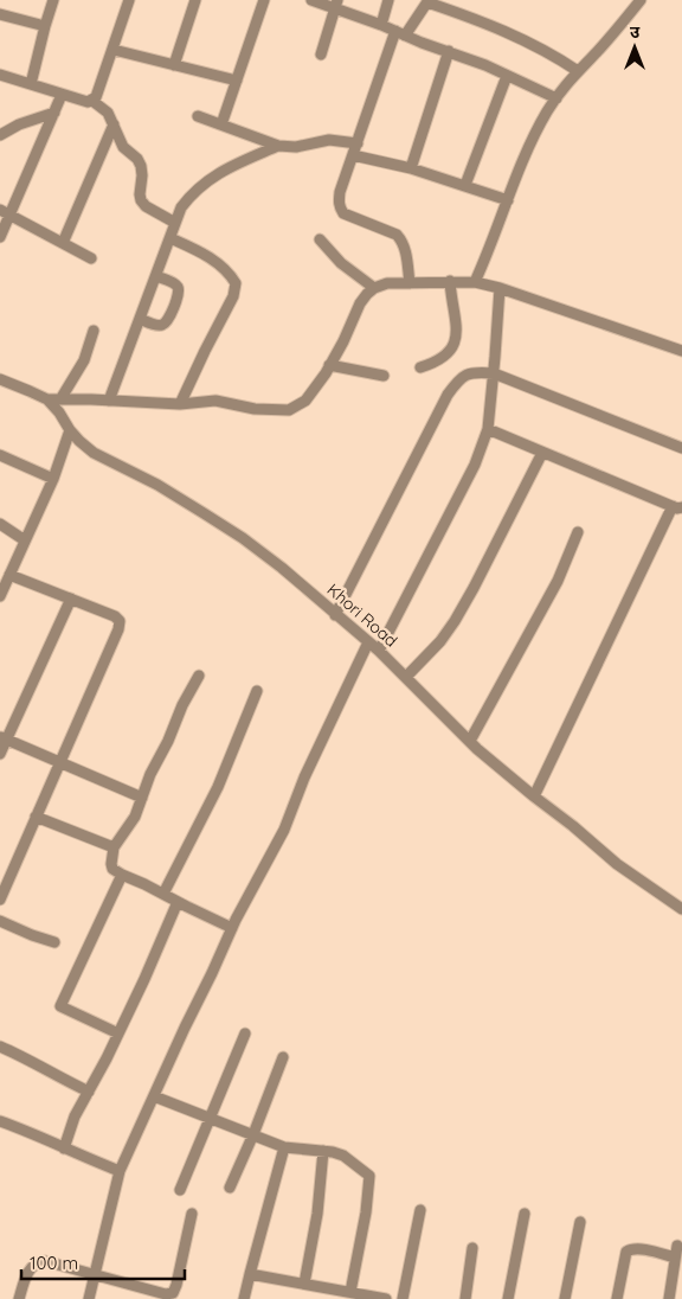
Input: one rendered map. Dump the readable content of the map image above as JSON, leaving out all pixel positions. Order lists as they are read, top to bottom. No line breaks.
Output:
{"streets":{"street":["Khori Road"]},"scale_bar":"100 m","north":"top"}
